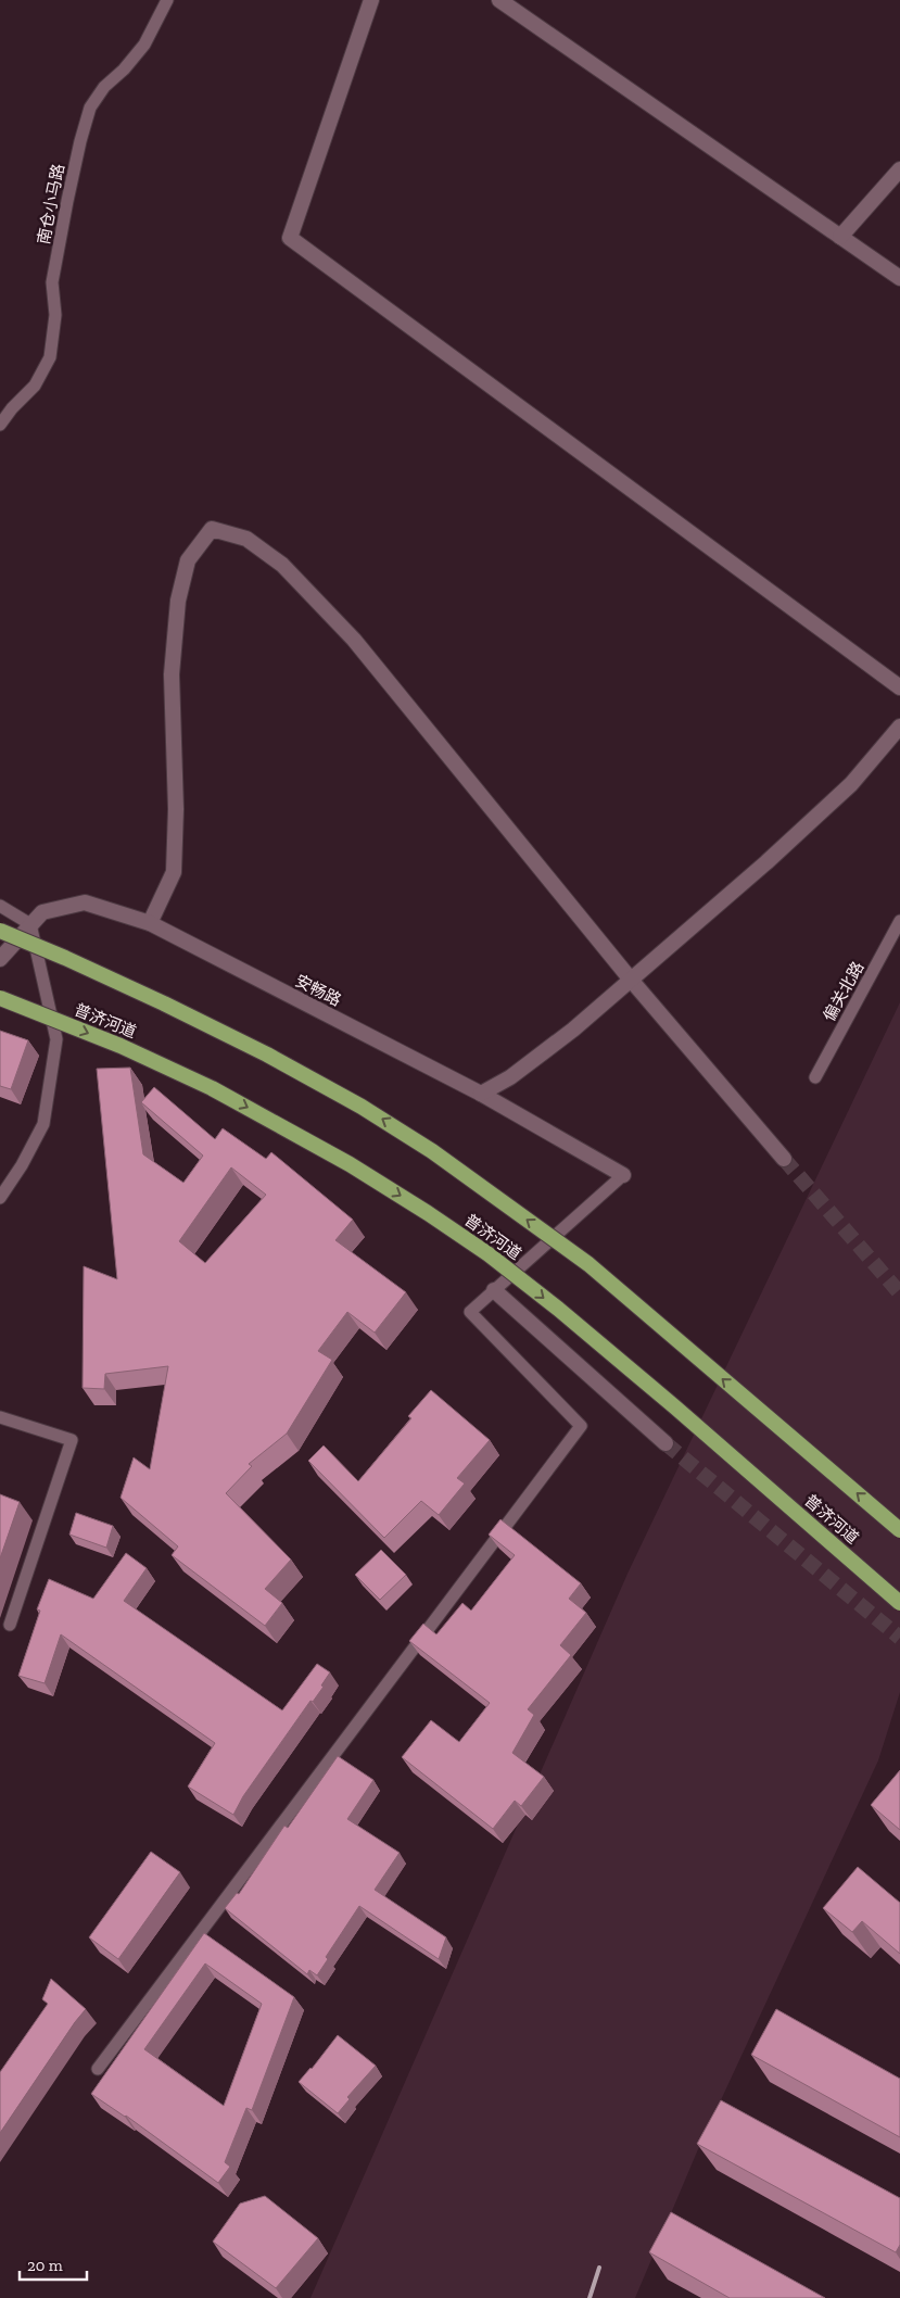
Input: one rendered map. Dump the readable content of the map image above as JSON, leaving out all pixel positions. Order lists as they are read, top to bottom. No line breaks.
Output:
{"streets":{"highway":["普济河道"],"street":["安畅路"],"lane":["南仓小马路","偏关北路"]},"scale_bar":"20 m"}
